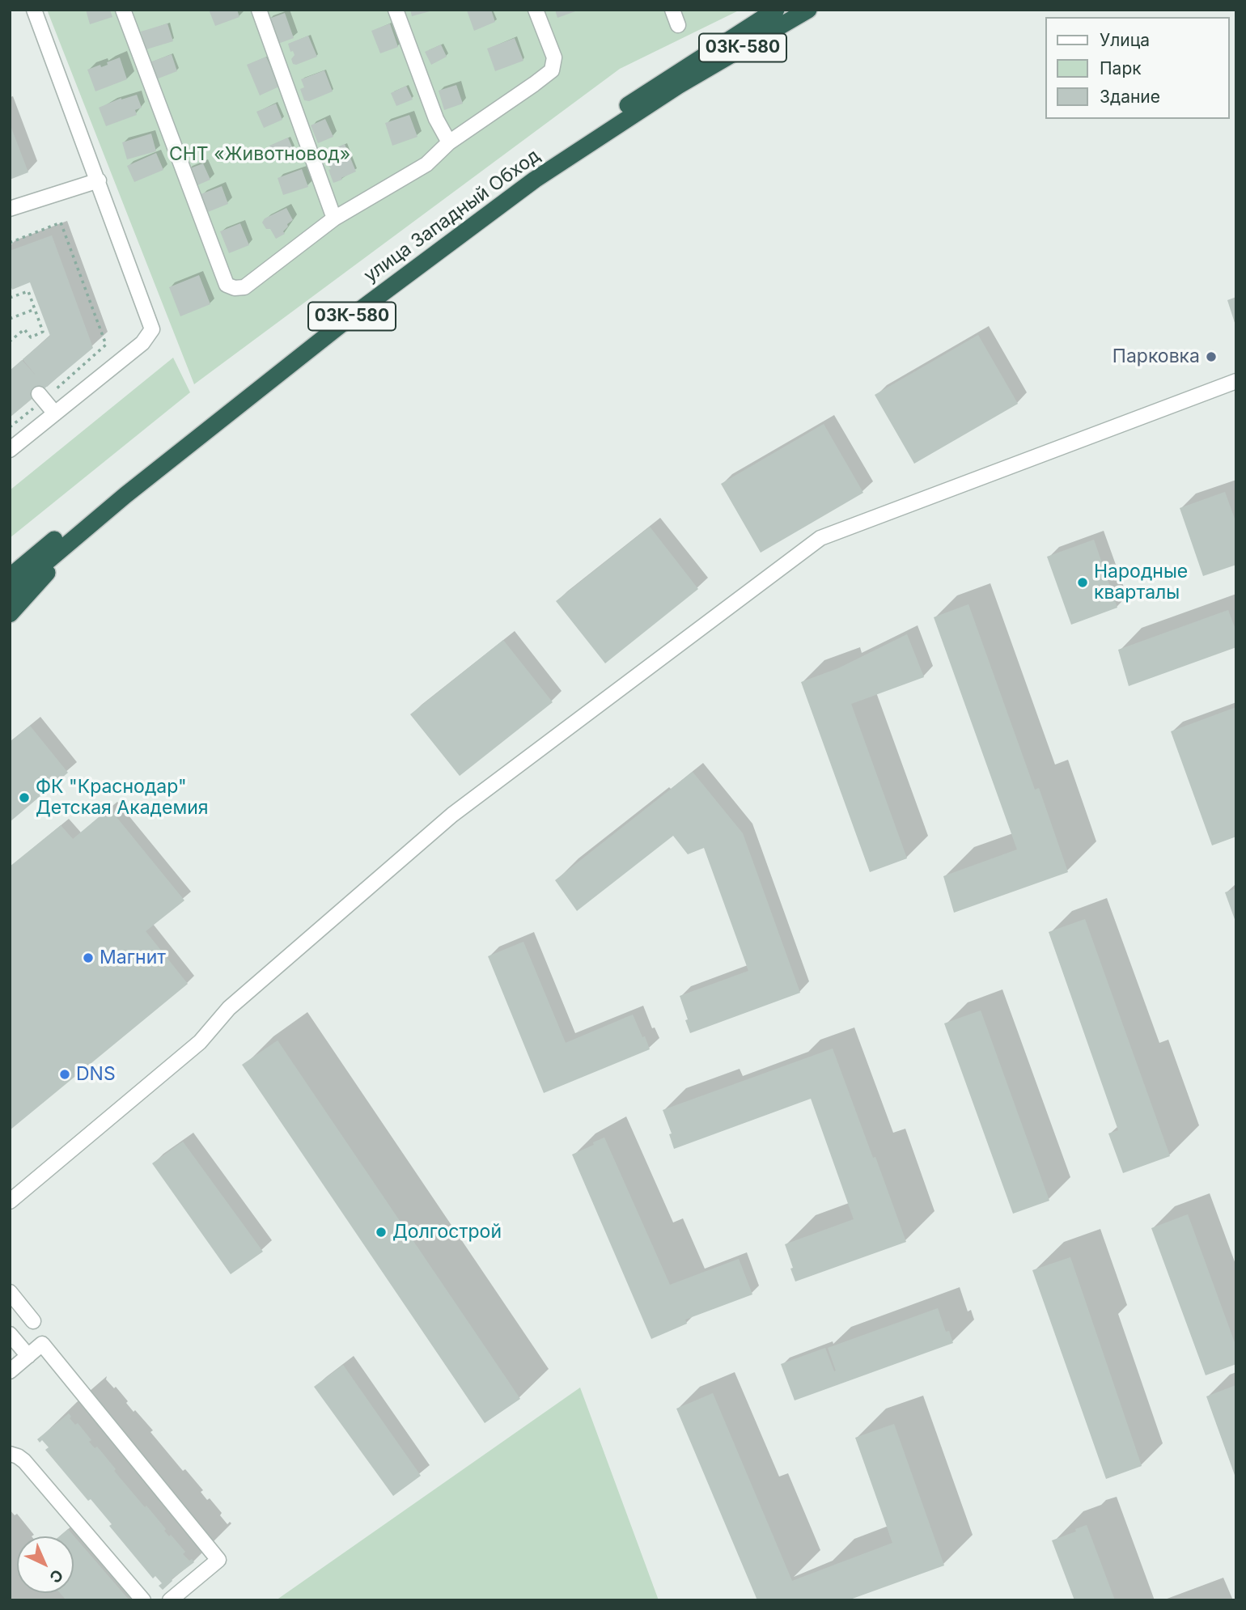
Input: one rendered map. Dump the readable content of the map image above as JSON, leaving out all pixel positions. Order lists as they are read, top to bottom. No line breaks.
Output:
{"streets":{"highway":["03К-580","улица Западный Обход"]},"parks":["СНТ «Животновод»"],"places":["Парковка","Народные кварталы","ФК \"Краснодар\" Детская Академия","Магнит","DNS","Долгострой"],"legend":["Улица","Парк","Здание"],"north":"bottom right"}
